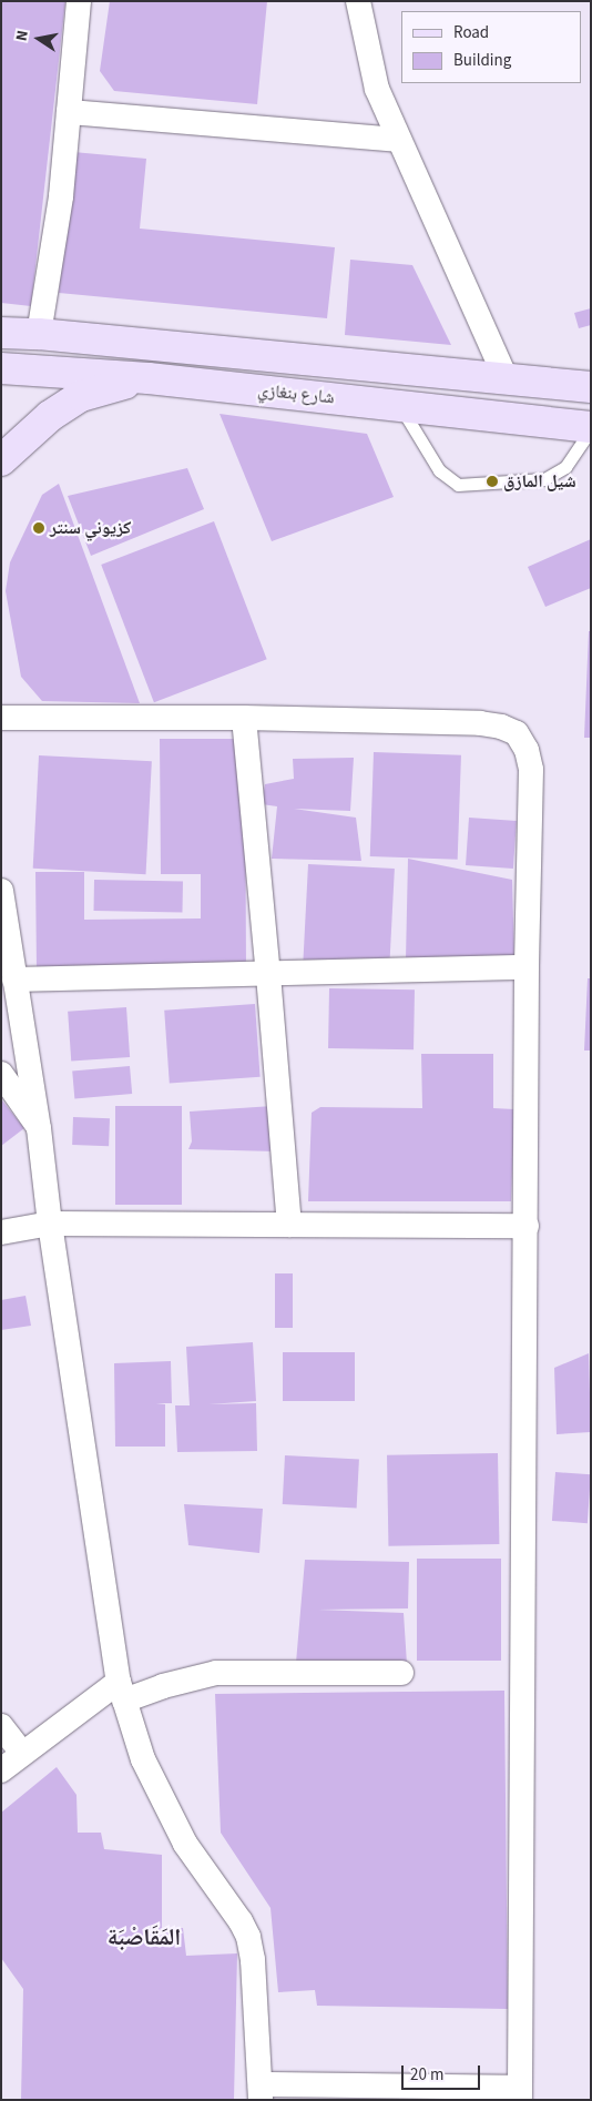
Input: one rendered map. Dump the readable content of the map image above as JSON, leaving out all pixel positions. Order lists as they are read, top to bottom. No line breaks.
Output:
{"streets":{"main road":["شارع بنغازي"]},"districts":["المَقَاصْبَة"],"places":["شيل المازق","كزيوني سنتر"],"legend":["Road","Building"],"scale_bar":"20 m","north":"left"}
